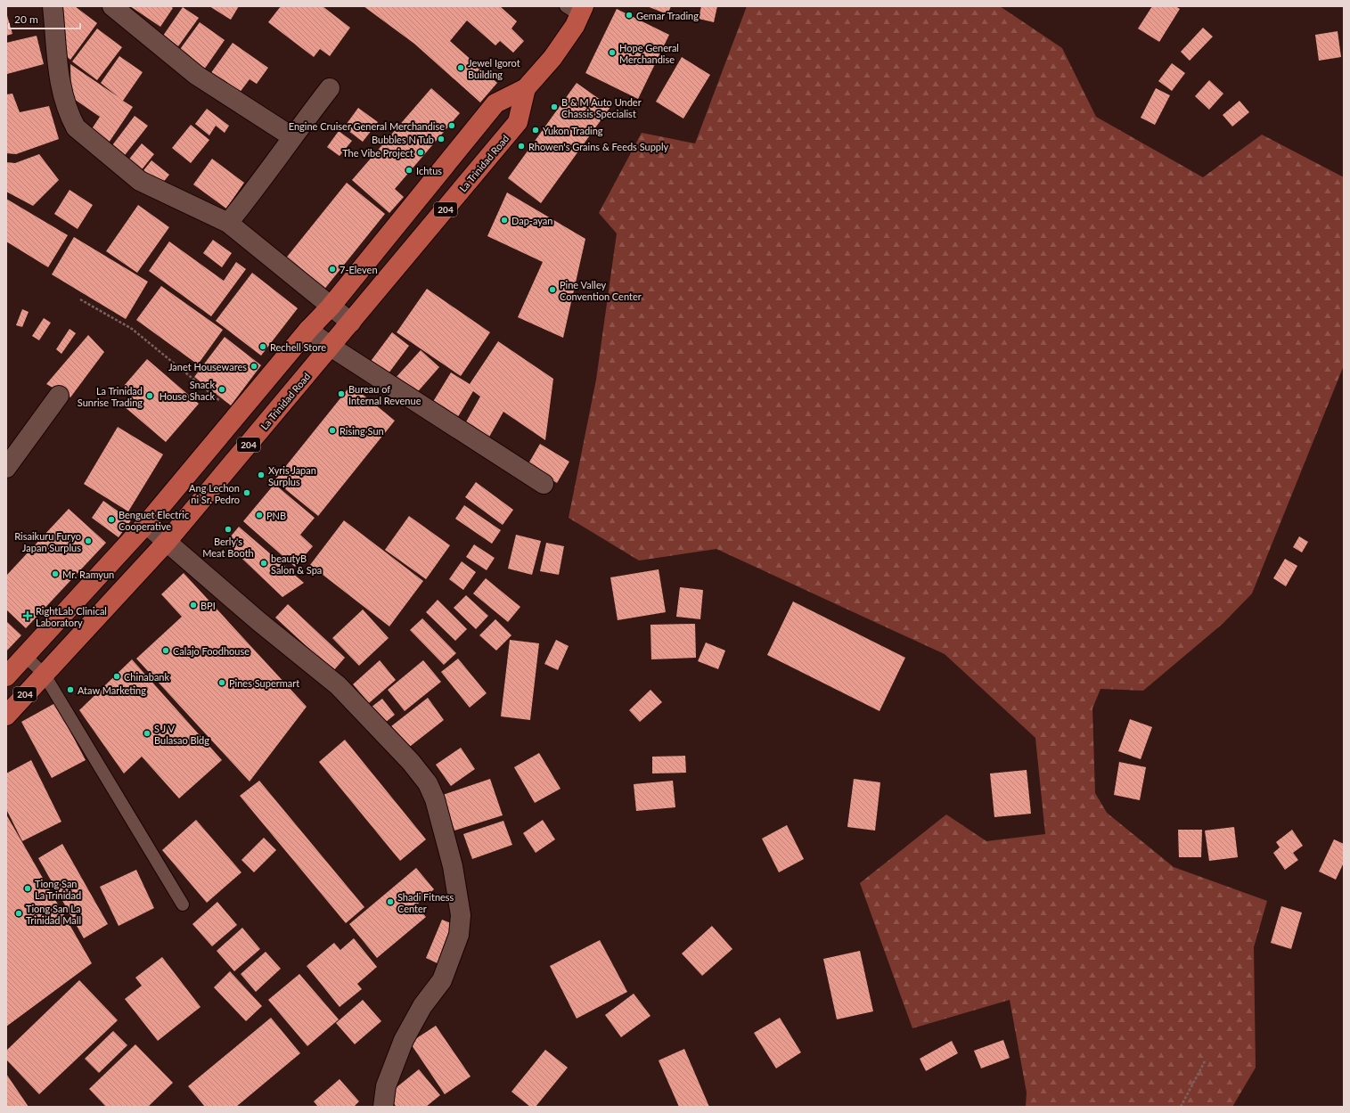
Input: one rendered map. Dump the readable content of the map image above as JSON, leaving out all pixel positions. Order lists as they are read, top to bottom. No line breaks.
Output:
{"streets":{"highway":["La Trinidad Road","204"]},"places":{"other":["Gemar Trading","Hope General Merchandise","Jewel Igorot Building","B & M Auto Under Chassis Specialist","Engine Cruiser General Merchandise","Yukon Trading","Bubbles N Tub","Rhowen's Grains & Feeds Supply","The Vibe Project","Ichtus","Dap-ayan","7-Eleven","Pine Valley Convention Center","Rechell Store","Janet Housewares","Snack House Shack","Bureau of Internal Revenue","La Trinidad Sunrise Trading","Rising Sun","Xyris Japan Surplus","Ang Lechon ni Sr. Pedro","PNB","Benguet Electric Cooperative","Berly's Meat Booth","Risaikuru Furyo Japan Surplus","beautyB Salon & Spa","Mr. Ramyun","BPI","Calajo Foodhouse","Chinabank","Pines Supermart","Ataw Marketing","S J V Bulasao Bldg","Tiong San La Trinidad","Shadi Fitness Center","Tiong San La Trinidad Mall"],"health":["RightLab Clinical Laboratory"]},"scale_bar":"20 m"}
